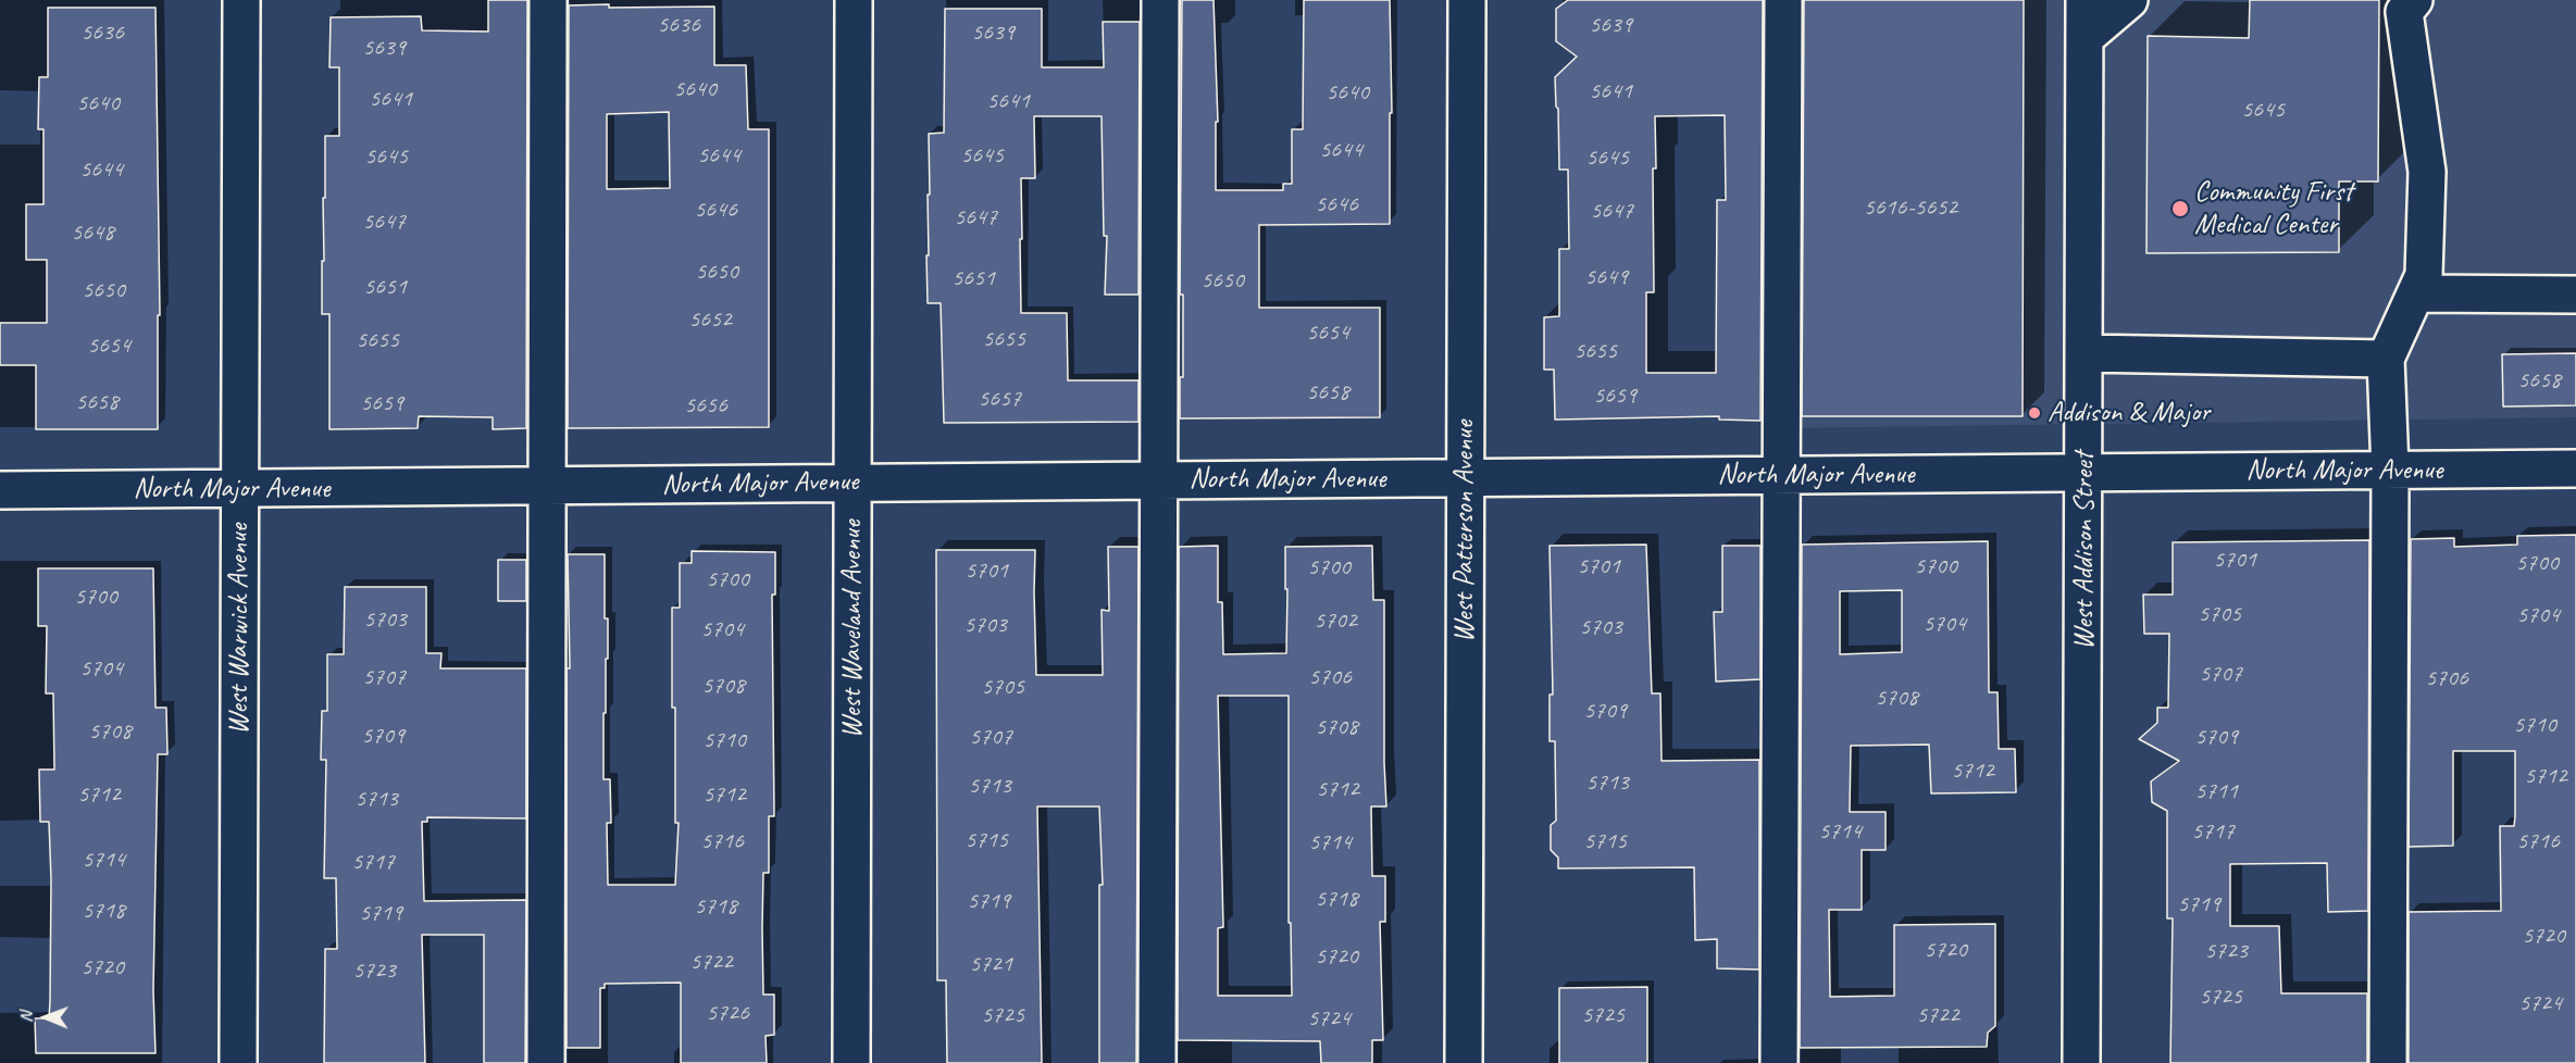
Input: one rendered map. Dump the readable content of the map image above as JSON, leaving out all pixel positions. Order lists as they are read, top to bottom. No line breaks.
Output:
{"streets":{"street":["North Major Avenue","West Patterson Avenue","West Addison Street","West Warwick Avenue","West Waveland Avenue"]},"crossings":[["North Major Avenue","West Patterson Avenue"],["North Major Avenue","West Addison Street"],["North Major Avenue","West Warwick Avenue"],["North Major Avenue","West Waveland Avenue"]],"places":["Community First Medical Center","Addison & Major"],"house_numbers":["5636","5639","5636","5639","5639","5640","5641","5640","5641","5641","5640","5645","5644","5644","5645","5645","5645","5644","5646","5616-5652","5646","5647","5647","5647","5648","5650","5649","5651","5650","5651","5650","5652","5654","5655","5655","5654","5655","5658","5658","5659","5657","5658","5659","5656","5701","5700","5701","5700","5700","5701","5700","5700","5705","5704","5703","5702","5704","5703","5703","5704","5704","5707","5707","5706","5706","5708","5705","5708","5709","5710","5708","5708","5709","5707","5709","5710","5712","5712","5713","5713","5712","5711","5712","5712","5713","5714","5717","5715","5716","5715","5716","5714","5714","5717","5718","5719","5719","5718","5718","5719","5720","5720","5723","5720","5722","5721","5720","5723","5725","5724","5726","5725","5725","5722","5724"],"north":"left"}
